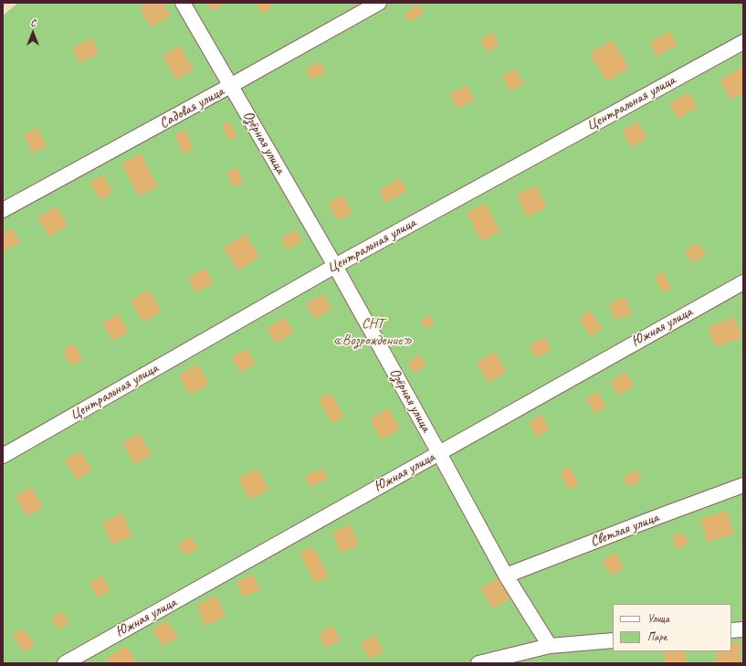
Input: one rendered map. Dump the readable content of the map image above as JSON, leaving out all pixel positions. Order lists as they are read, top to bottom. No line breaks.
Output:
{"streets":{"street":["Центральная улица","Садовая улица","Озёрная улица","Южная улица","Светлая улица"]},"crossings":[["Центральная улица","Озёрная улица"],["Садовая улица","Озёрная улица"],["Озёрная улица","Южная улица"],["Озёрная улица","Светлая улица"]],"parks":["СНТ «Возрождение»"],"legend":["Улица","Парк"],"north":"top"}
